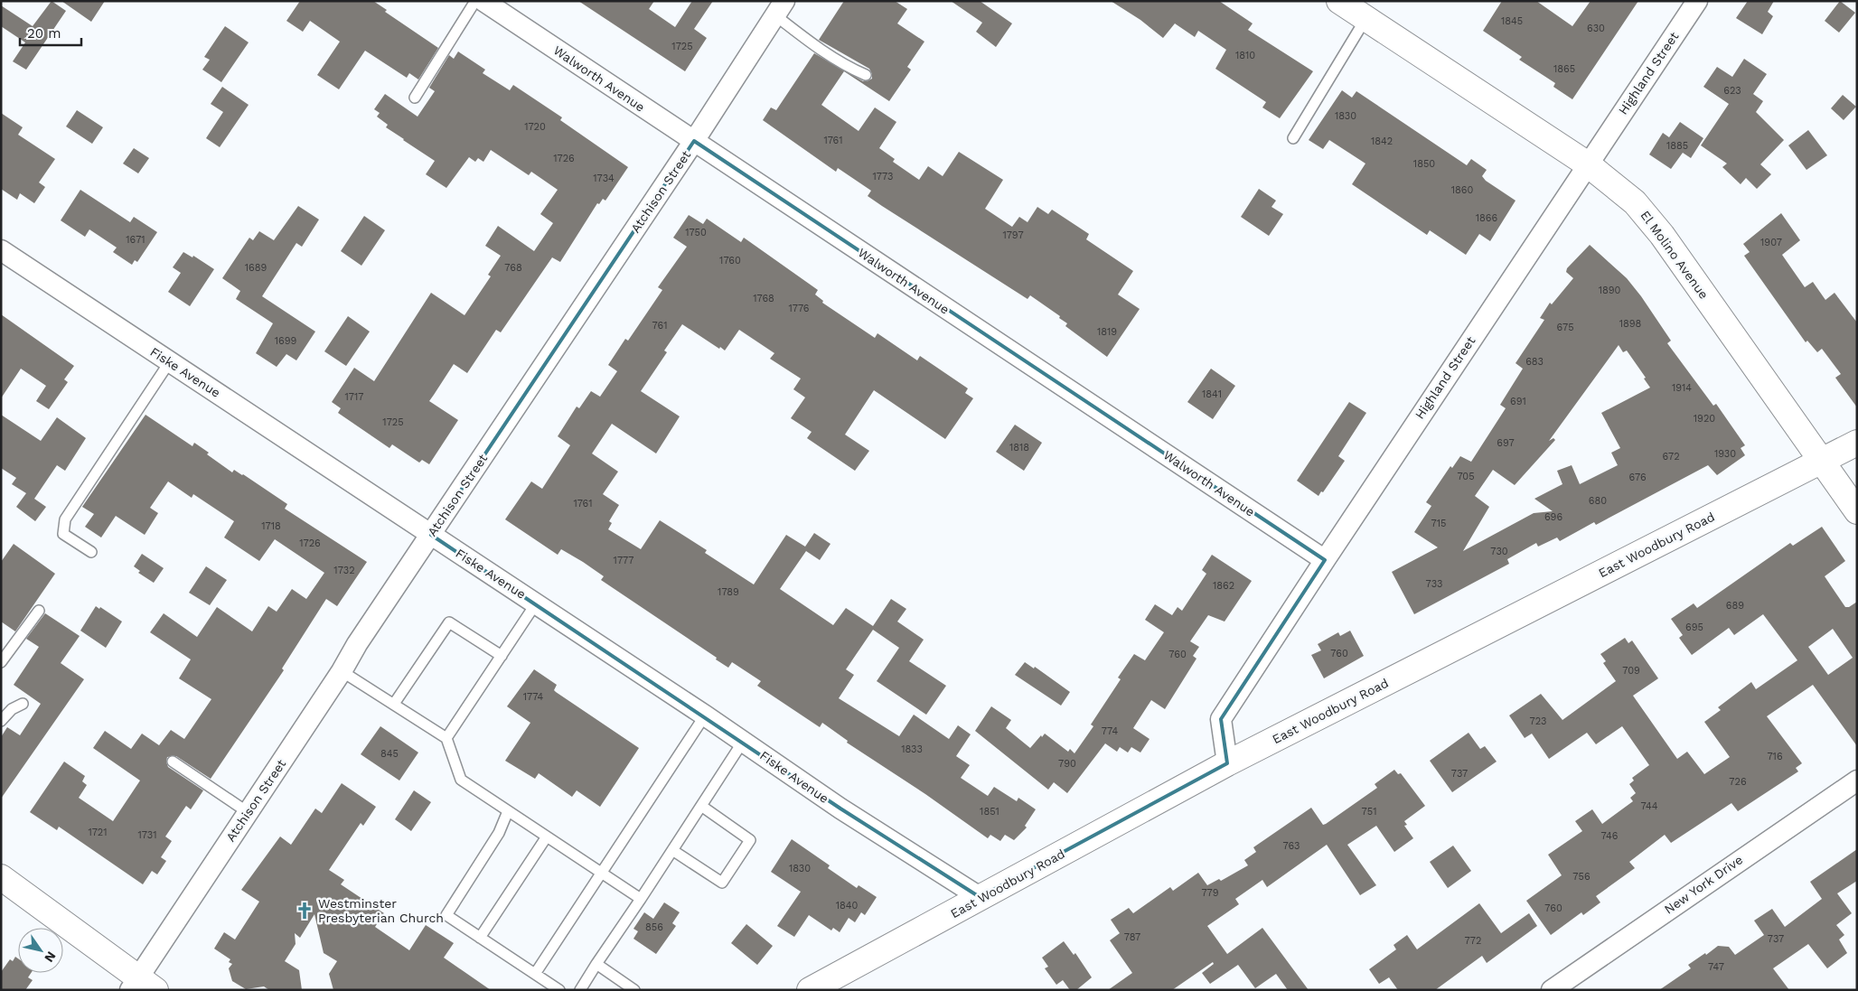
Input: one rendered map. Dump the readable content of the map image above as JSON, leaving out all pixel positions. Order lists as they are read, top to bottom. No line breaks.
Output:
{"streets":{"main road":["El Molino Avenue","East Woodbury Road"],"street":["Highland Street","Walworth Avenue","Atchison Street","Fiske Avenue","New York Drive"]},"crossings":[["Highland Street","Walworth Avenue"],["Highland Street","El Molino Avenue"],["Highland Street","East Woodbury Road"],["Walworth Avenue","Atchison Street"],["Atchison Street","Fiske Avenue"],["El Molino Avenue","East Woodbury Road"],["Fiske Avenue","East Woodbury Road"]],"places":{"church":["Westminster Presbyterian Church"]},"house_numbers":["1845","630","1725","1810","1865","623","1830","1720","1761","1842","1885","1726","1850","1773","1734","1860","1866","1750","1797","1671","1907","1760","1689","768","1890","1768","1776","1898","761","675","1819","1699","683","1914","1841","1717","691","1920","1725","697","1818","1930","672","705","676","680","1761","696","715","1718","1726","730","1777","1732","733","1862","1789","689","695","760","760","709","1774","723","774","1833","845","716","790","737","726","744","1851","751","1721","1731","746","763","1830","756","779","1840","760","856","787","737","772","747"],"scale_bar":"20 m","north":"bottom right"}
